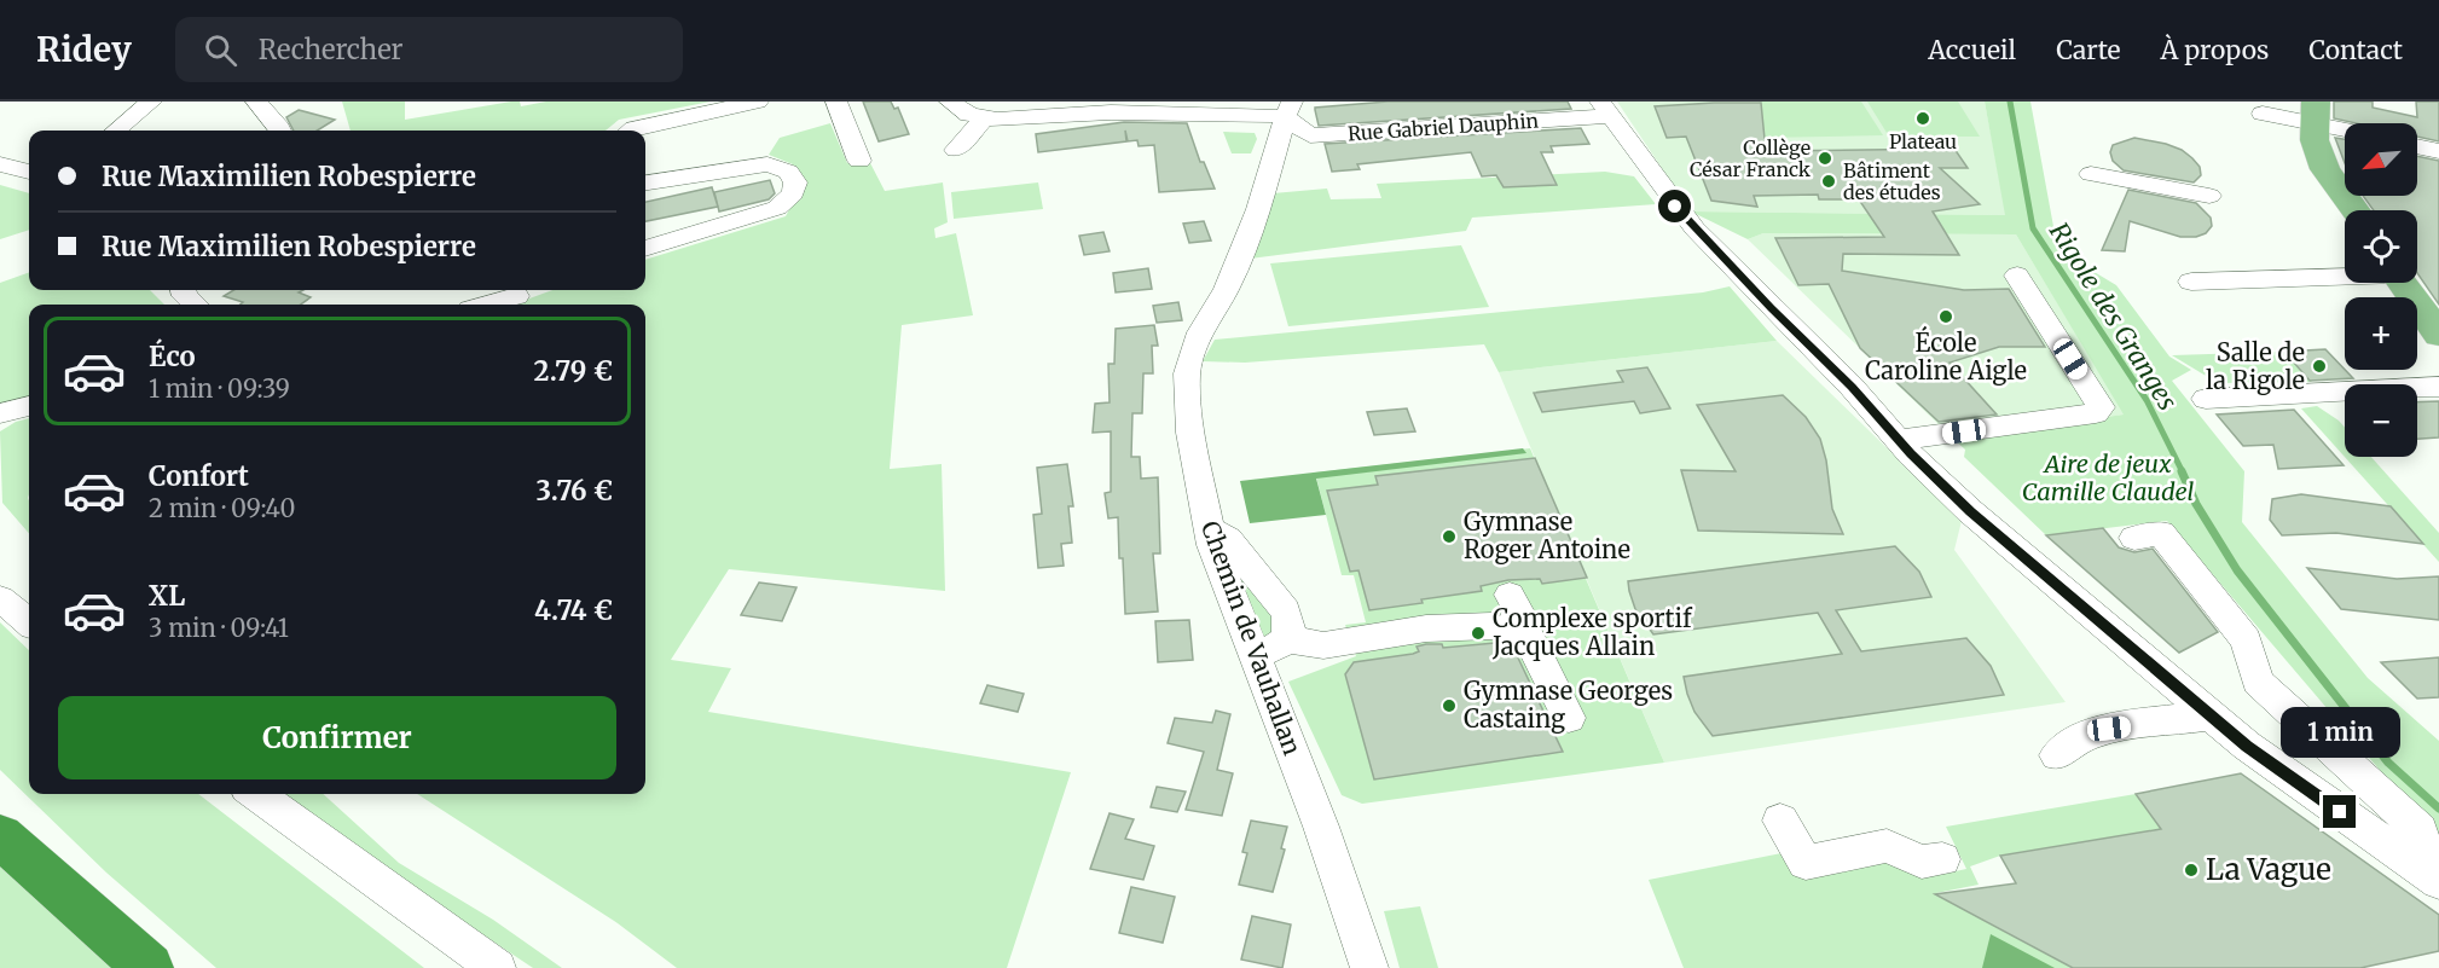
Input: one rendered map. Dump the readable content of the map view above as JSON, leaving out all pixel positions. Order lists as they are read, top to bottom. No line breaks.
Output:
{"streets":{"street":["Rue Gabriel Dauphin","Chemin de Vauhallan"]},"crossings":[["Rue Gabriel Dauphin","Chemin de Vauhallan"]],"water":["Rigole des Granges"],"parks":["Aire de jeux Camille Claudel"],"places":["Plateau","Collège César Franck","Bâtiment des études","École Caroline Aigle","Salle de la Rigole","Gymnase Roger Antoine","Complexe sportif Jacques Allain","Gymnase Georges Castaing","La Vague"],"north":"bottom left","page":{"header":"Ridey","search":"Rechercher","nav":["Accueil","Carte","À propos","Contact"],"map_buttons":["+","−"],"banner":["Rue Maximilien Robespierre","Rue Maximilien Robespierre"],"list":[{"name":"Éco","note":"1 min · 09:39","value":"2.79 €"},{"name":"Confort","note":"2 min · 09:40","value":"3.76 €"},{"name":"XL","note":"3 min · 09:41","value":"4.74 €"}],"buttons":"Confirmer","bubble":"1 min"}}
